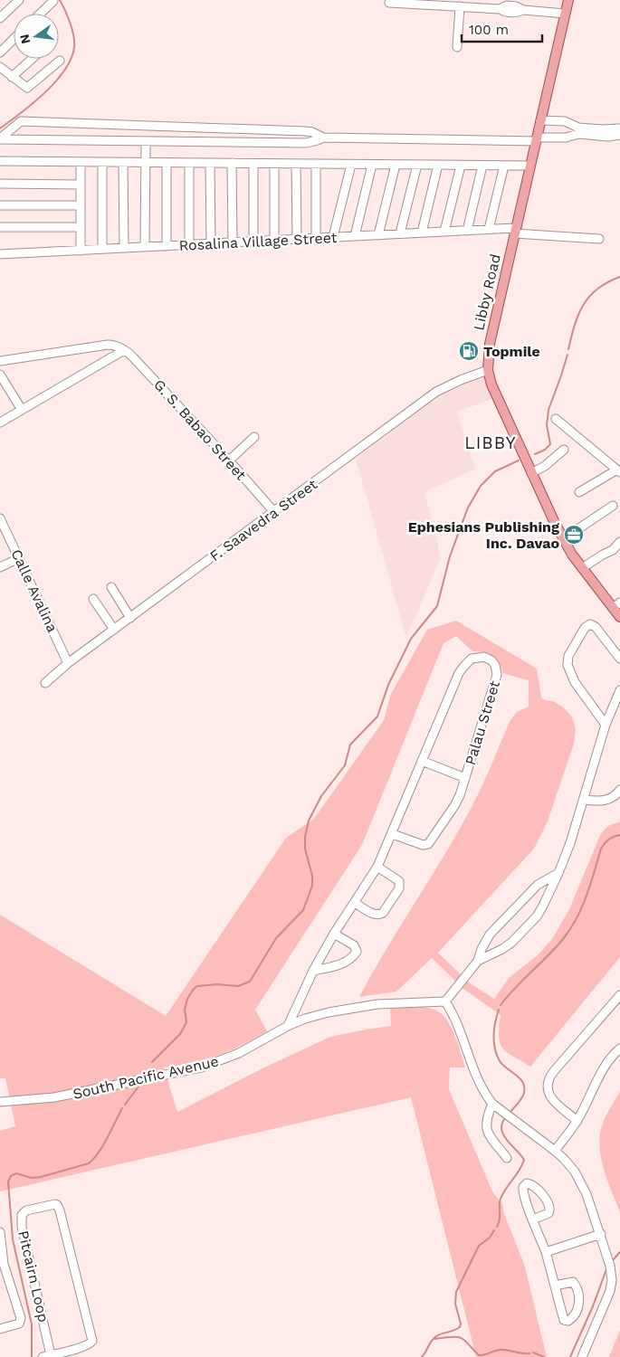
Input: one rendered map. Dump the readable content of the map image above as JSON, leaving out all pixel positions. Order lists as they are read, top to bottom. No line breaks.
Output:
{"streets":{"main road":["Libby Road"],"street":["Rosalina Village Street","G. S. Babao Street","F. Saavedra Street","Calle Avalina","Palau Street","South Pacific Avenue","Pitcairn Loop"]},"crossings":[["Rosalina Village Street","Libby Road"],["Libby Road","F. Saavedra Street"],["G. S. Babao Street","F. Saavedra Street"],["F. Saavedra Street","Calle Avalina"],["Palau Street","South Pacific Avenue"]],"districts":["LIBBY"],"places":{"fuel station":["Topmile"],"office":["Ephesians Publishing Inc. Davao"]},"scale_bar":"100 m","north":"left"}
